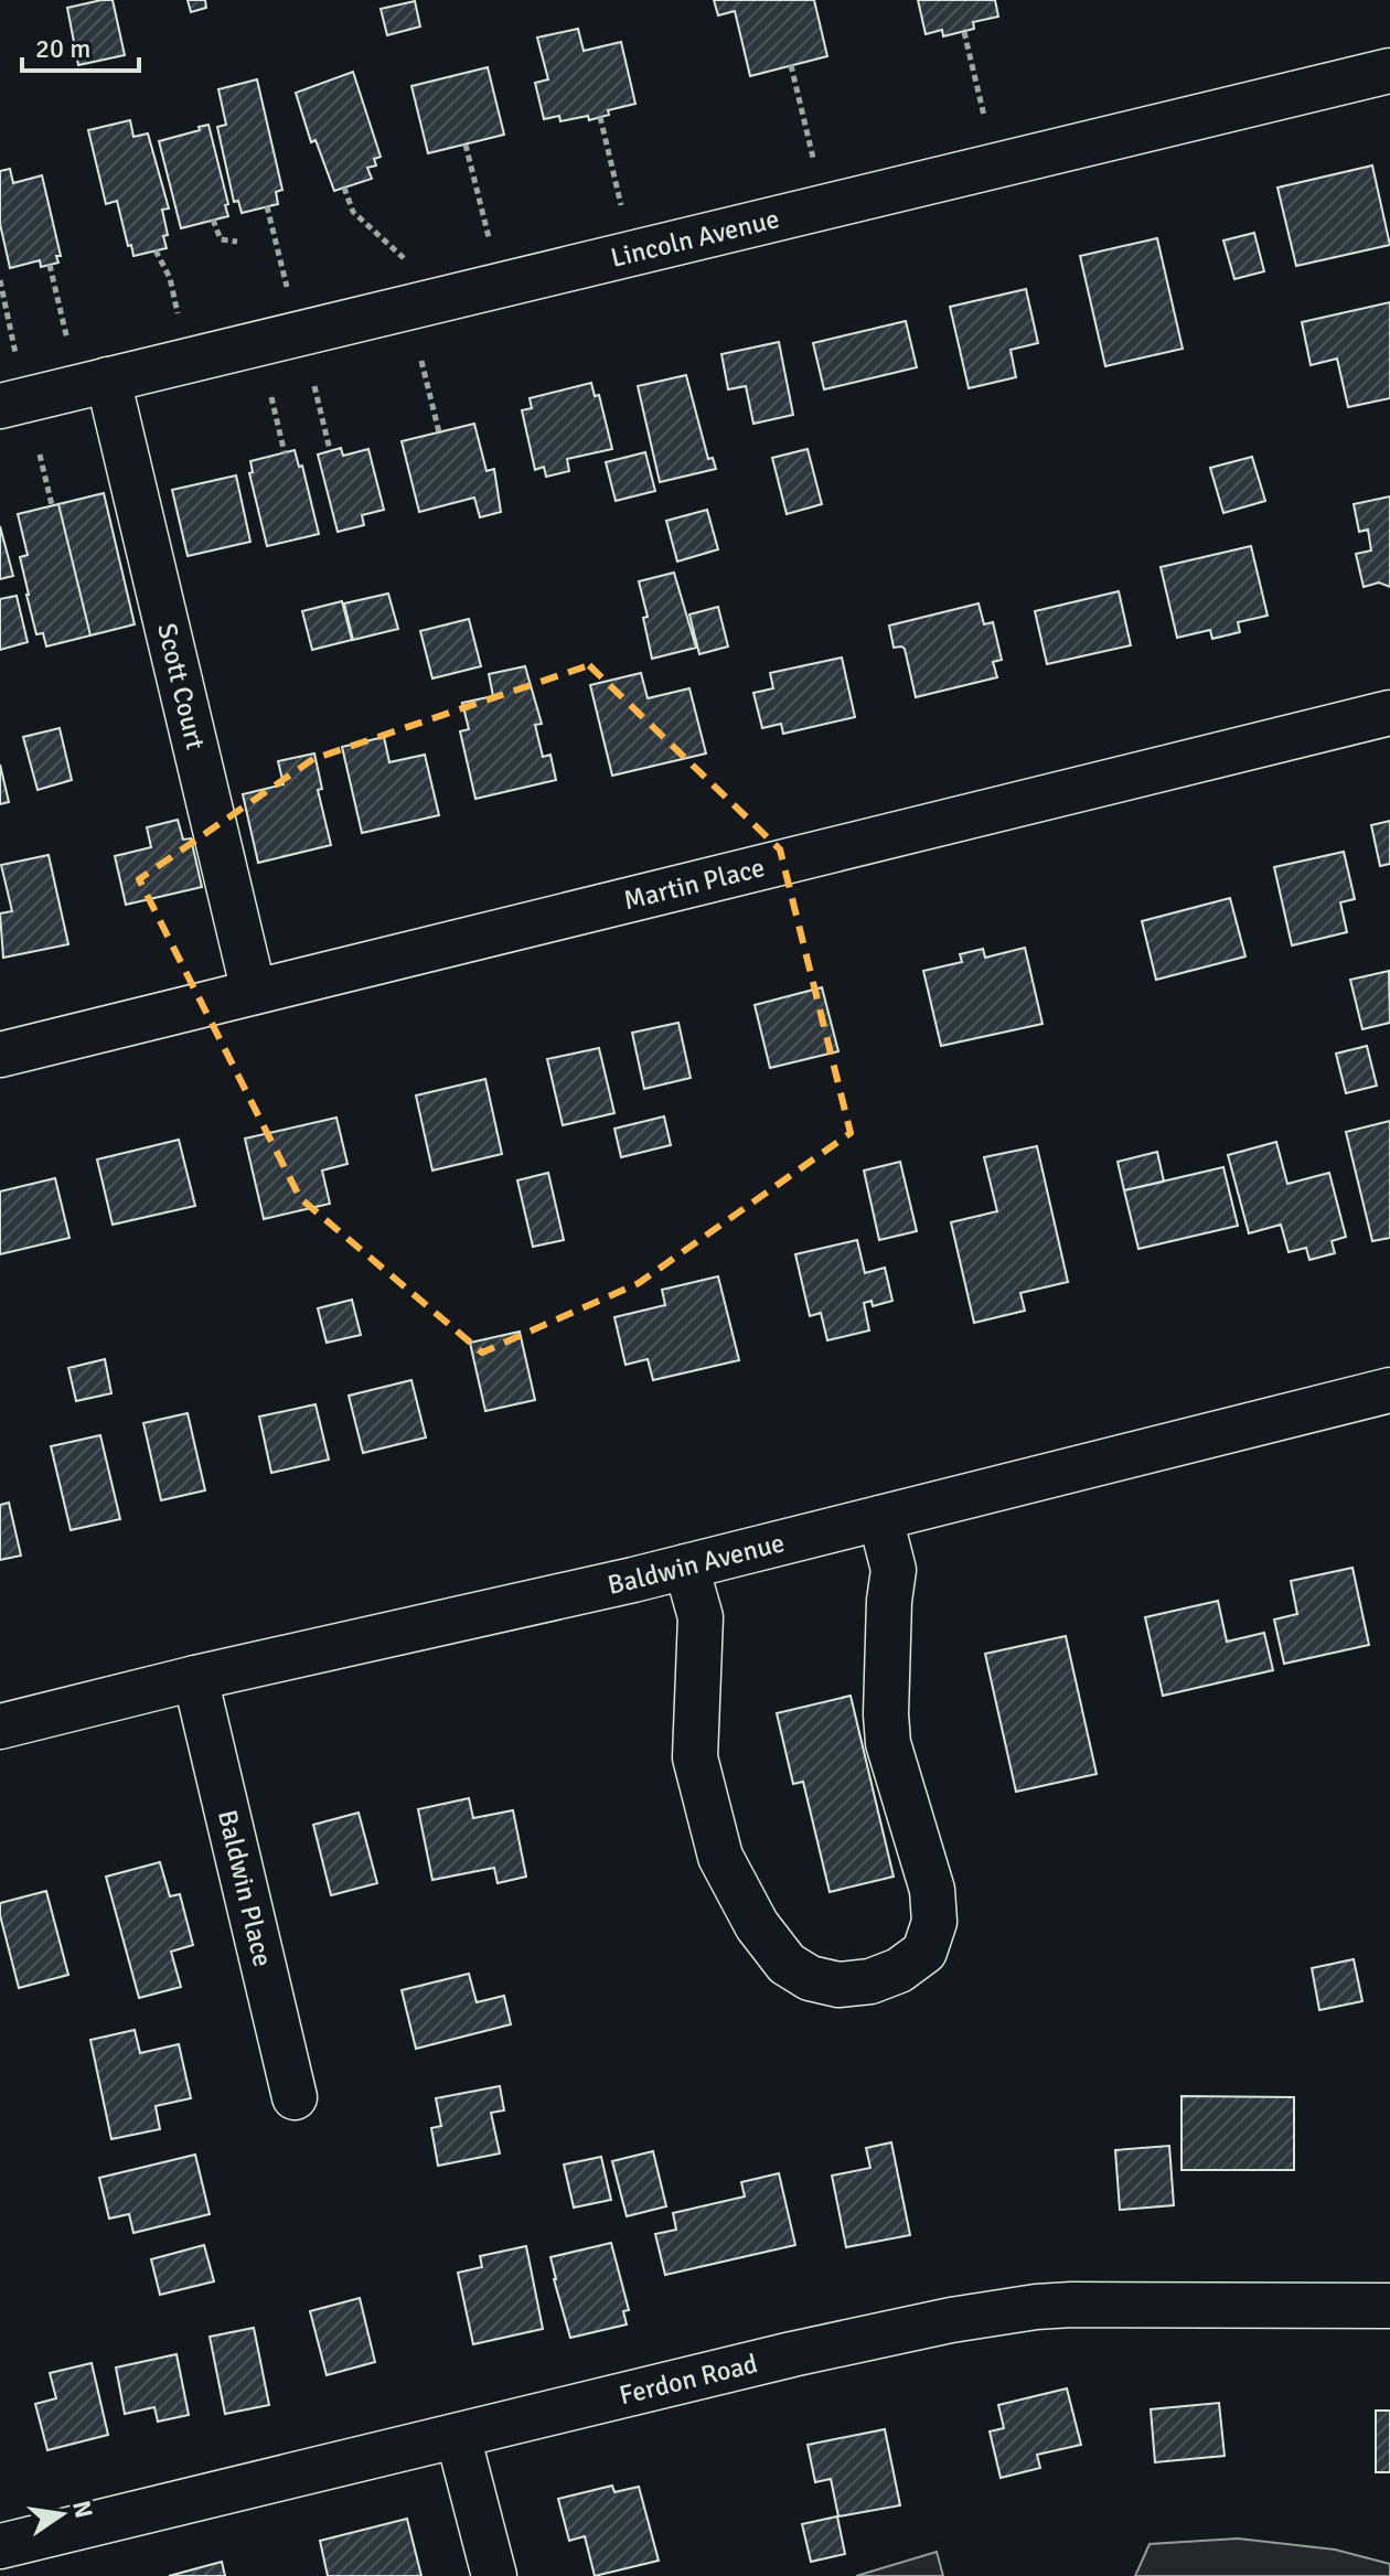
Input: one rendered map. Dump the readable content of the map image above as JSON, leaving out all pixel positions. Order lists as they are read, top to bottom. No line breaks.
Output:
{"streets":{"street":["Lincoln Avenue","Scott Court","Martin Place","Baldwin Avenue","Baldwin Place","Ferdon Road"]},"crossings":[["Lincoln Avenue","Scott Court"],["Scott Court","Martin Place"],["Baldwin Avenue","Baldwin Place"]],"scale_bar":"20 m","north":"right"}
